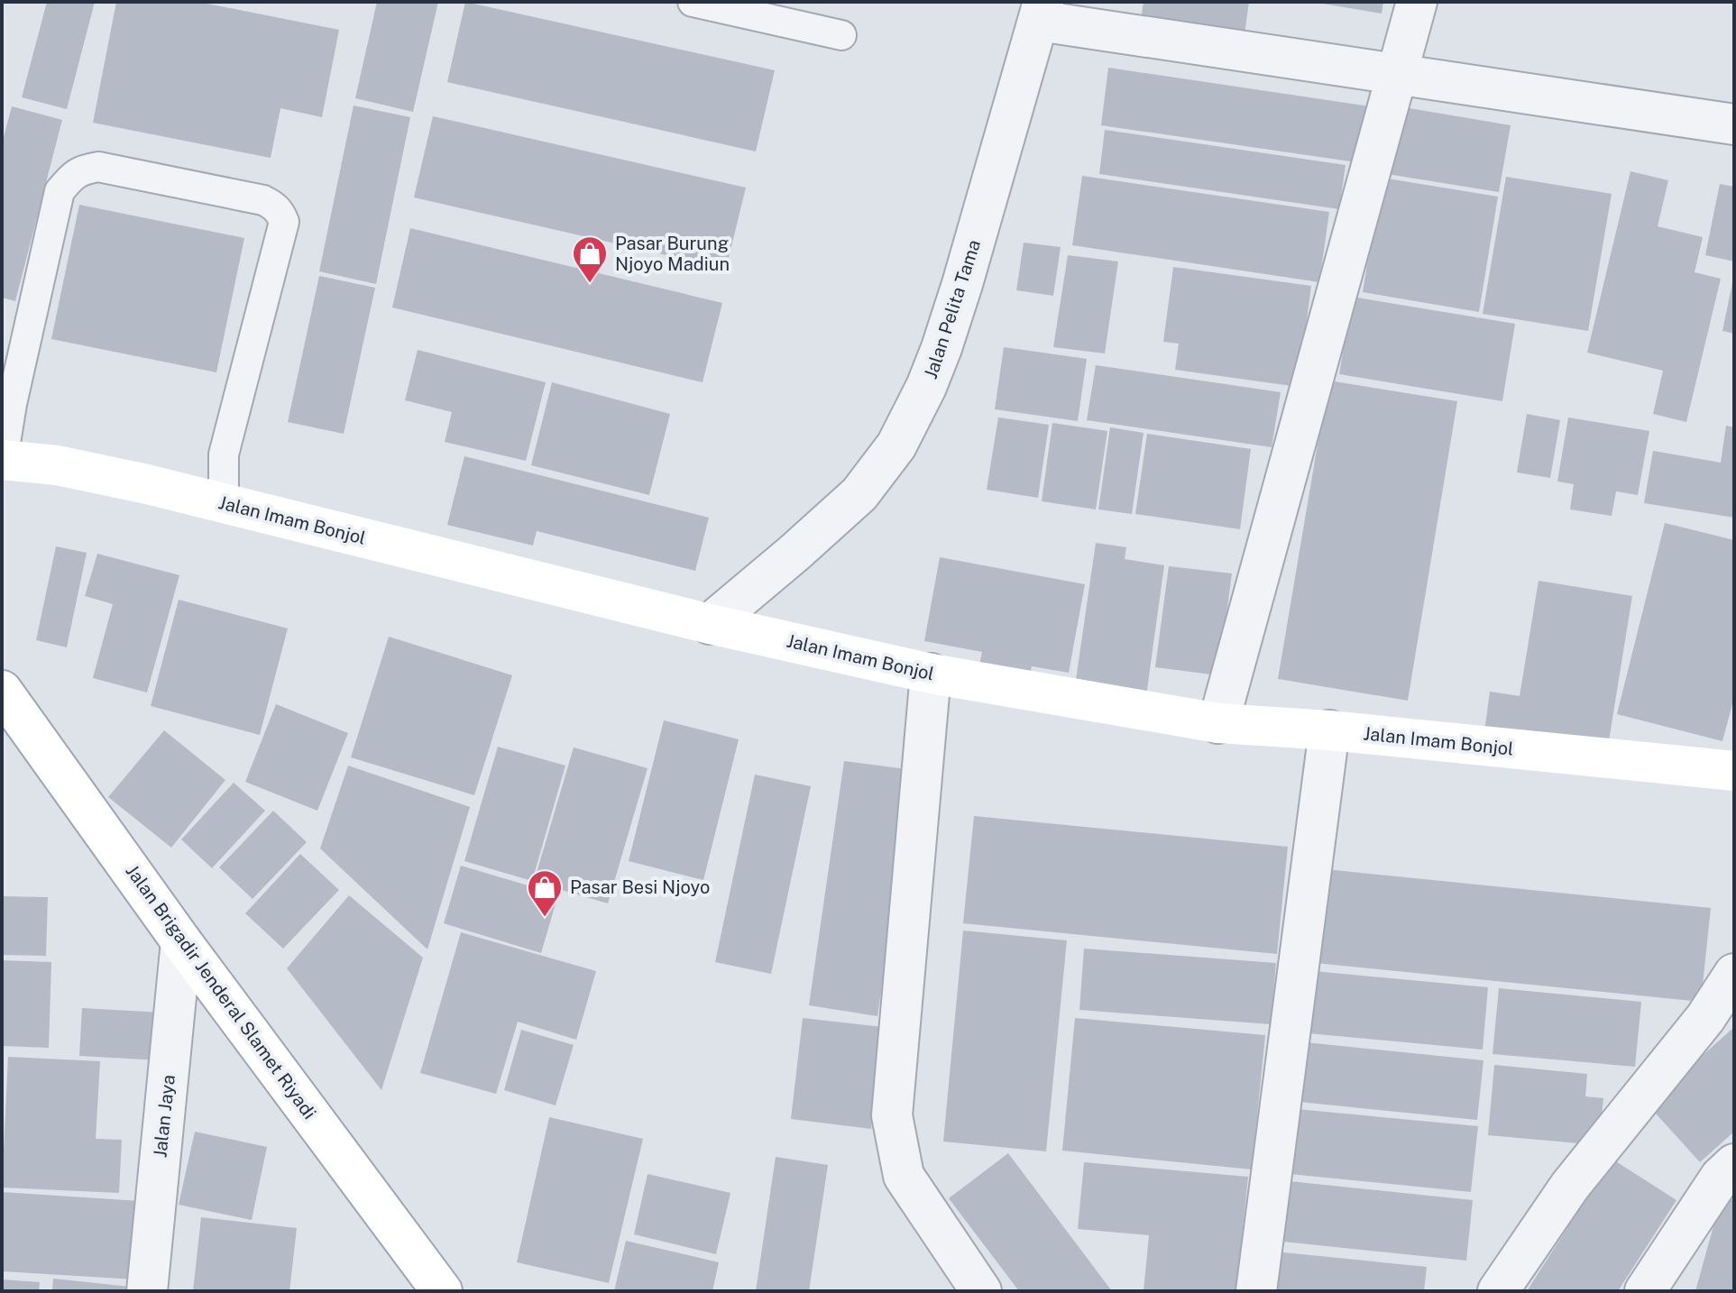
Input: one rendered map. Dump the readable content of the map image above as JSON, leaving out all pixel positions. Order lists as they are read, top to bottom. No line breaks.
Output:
{"streets":{"main road":["Jalan Imam Bonjol","Jalan Brigadir Jenderal Slamet Riyadi"],"street":["Jalan Pelita Tama","Jalan Jaya"]},"crossings":[["Jalan Pelita Tama","Jalan Imam Bonjol"],["Jalan Brigadir Jenderal Slamet Riyadi","Jalan Jaya"]],"places":{"shop":["Pasar Burung Njoyo Madiun","Pasar Besi Njoyo"]}}
